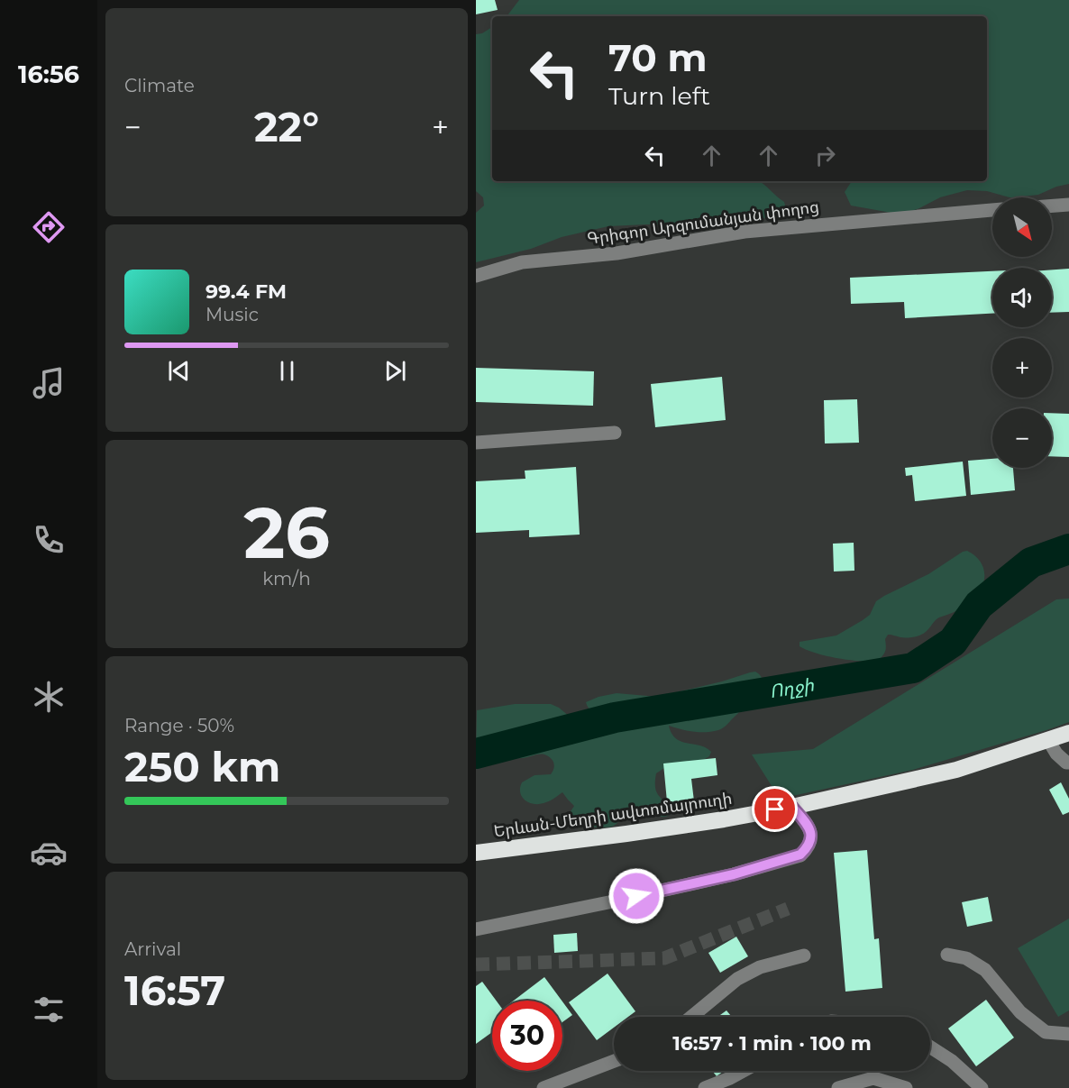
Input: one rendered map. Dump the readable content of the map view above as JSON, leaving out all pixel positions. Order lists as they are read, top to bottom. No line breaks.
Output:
{"streets":{"highway":["Երևան-Մեղրի ավտոմայրուղի"],"street":["Գրիգոր Արզումանյան փողոց"]},"water":["Ողջի"],"north":"bottom right","page":{"tabs":"16:56","tile":["Climate",["26","km/h"],["Range · 50%","250 km"],["Arrival","16:57"]],"turn":["70 m","Turn left"],"heat":["−","22°","+"],"map_buttons":["+","−"],"song":["99.4 FM","Music"],"limit":"30","trip":"16:57 · 1 min · 100 m"}}
